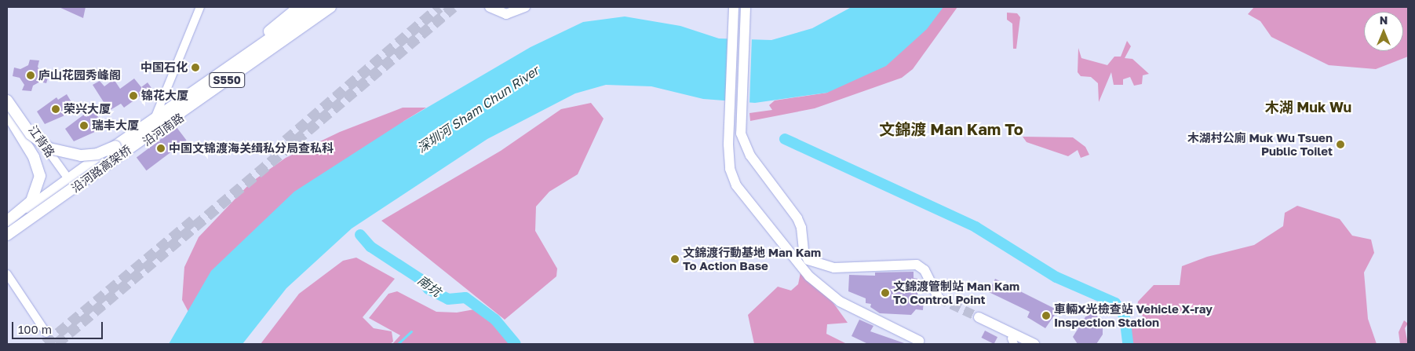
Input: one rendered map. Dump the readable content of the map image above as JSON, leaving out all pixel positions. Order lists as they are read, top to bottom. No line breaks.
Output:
{"streets":{"highway":["S550","沿河路高架桥"],"main road":["沿河南路"],"street":["江背路"]},"crossings":[["沿河南路","江背路"],["沿河南路","沿河路高架桥"]],"districts":["木湖 Muk Wu","文錦渡 Man Kam To"],"water":["深圳河 Sham Chun River","南坑"],"places":["中国石化","庐山花园秀峰阁","锦花大厦","荣兴大厦","瑞丰大厦","木湖村公廁 Muk Wu Tsuen Public Toilet","中国文锦渡海关缉私分局查私科","文錦渡行動基地 Man Kam To Action Base","文錦渡管制站 Man Kam To Control Point","車輛X光檢查站 Vehicle X-ray Inspection Station"],"scale_bar":"100 m","north":"top"}
